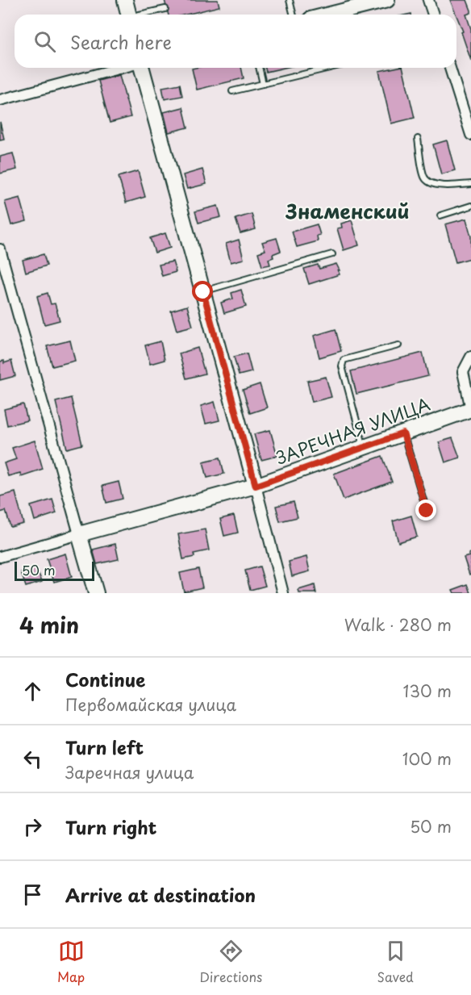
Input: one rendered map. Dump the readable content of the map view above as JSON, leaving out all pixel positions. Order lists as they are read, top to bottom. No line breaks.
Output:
{"streets":{"main road":["ЗАРЕЧНАЯ УЛИЦА"]},"districts":["Знаменский"],"scale_bar":"50 m","page":{"search":"Search here","scale":"50 m","heading":["4 min","Walk · 280 m"],"list":[["Continue","Первомайская улица","130 m"],["Turn left","Заречная улица","100 m"],["Turn right","50 m"],"Arrive at destination"],"nav":["Map","Directions","Saved"]}}
